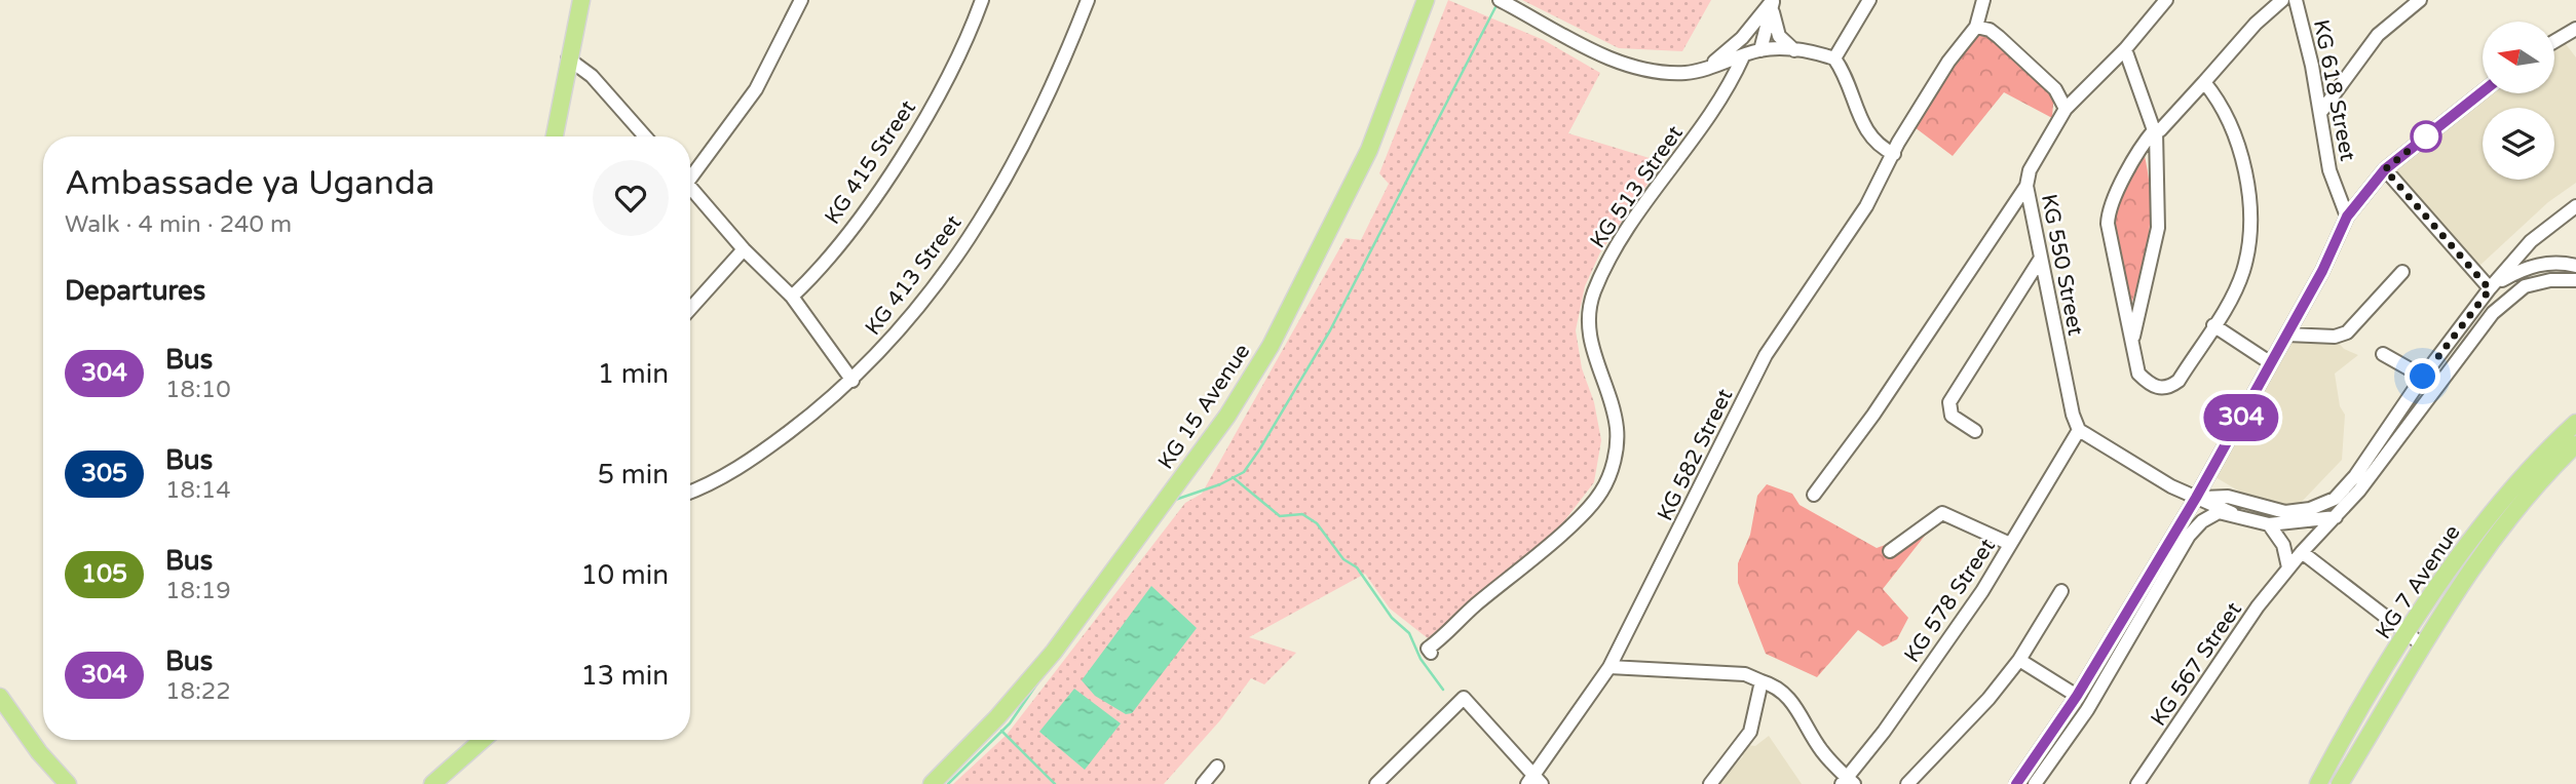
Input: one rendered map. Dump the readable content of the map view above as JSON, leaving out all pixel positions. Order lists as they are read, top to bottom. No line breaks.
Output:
{"streets":{"main road":["KG 15 Avenue","KG 7 Avenue"],"street":["KG 618 Street","KG 415 Street","KG 513 Street","KG 550 Street","KG 413 Street","KG 582 Street","KG 578 Street","KG 567 Street"]},"crossings":[["KG 550 Street","KG 578 Street"]],"lines":["bus line 304"],"north":"left","page":{"on_map":"304","heading":[["Ambassade ya Uganda","Walk · 4 min · 240 m"],"Departures"],"list":[{"mark":"304","name":"Bus","note":"18:10","value":"1 min"},{"mark":"305","name":"Bus","note":"18:14","value":"5 min"},{"mark":"105","name":"Bus","note":"18:19","value":"10 min"},{"mark":"304","name":"Bus","note":"18:22","value":"13 min"}]}}
